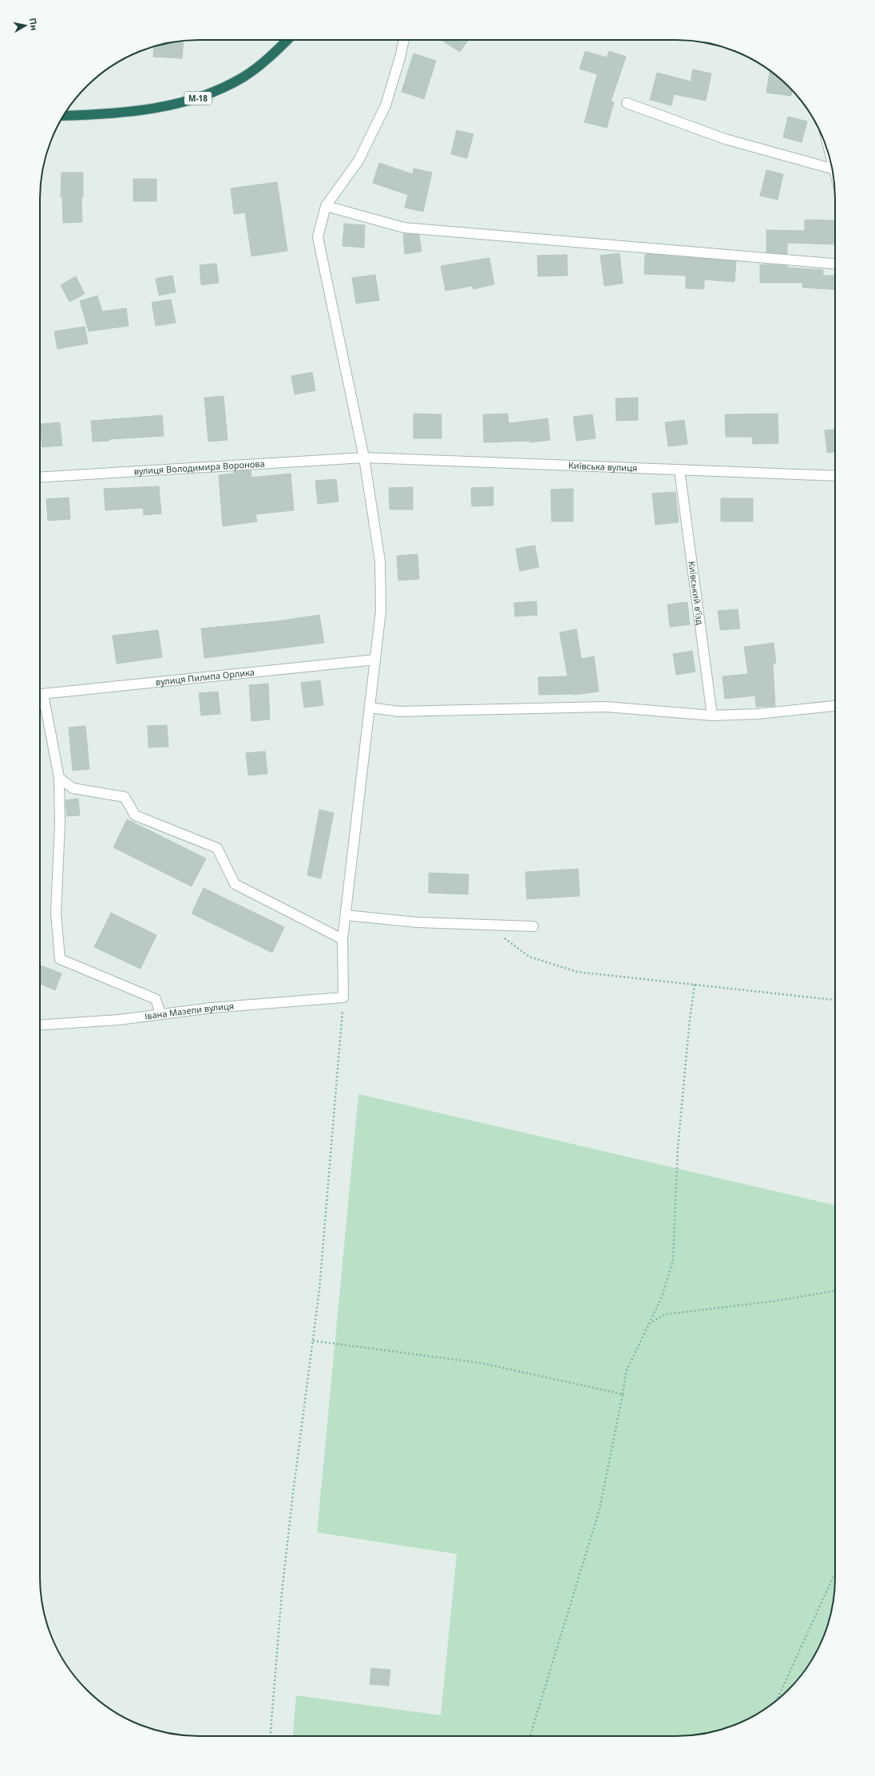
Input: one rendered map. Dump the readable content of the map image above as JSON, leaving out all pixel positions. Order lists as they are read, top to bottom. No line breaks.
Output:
{"streets":{"highway":["М-18"],"street":["Київська вулиця","вулиця Володимира Воронова","Київський в’їзд","вулиця Пилипа Орлика","Івана Мазепи вулиця"]},"crossings":[["Київська вулиця","вулиця Володимира Воронова"],["Київська вулиця","Київський в’їзд"]],"north":"right"}
